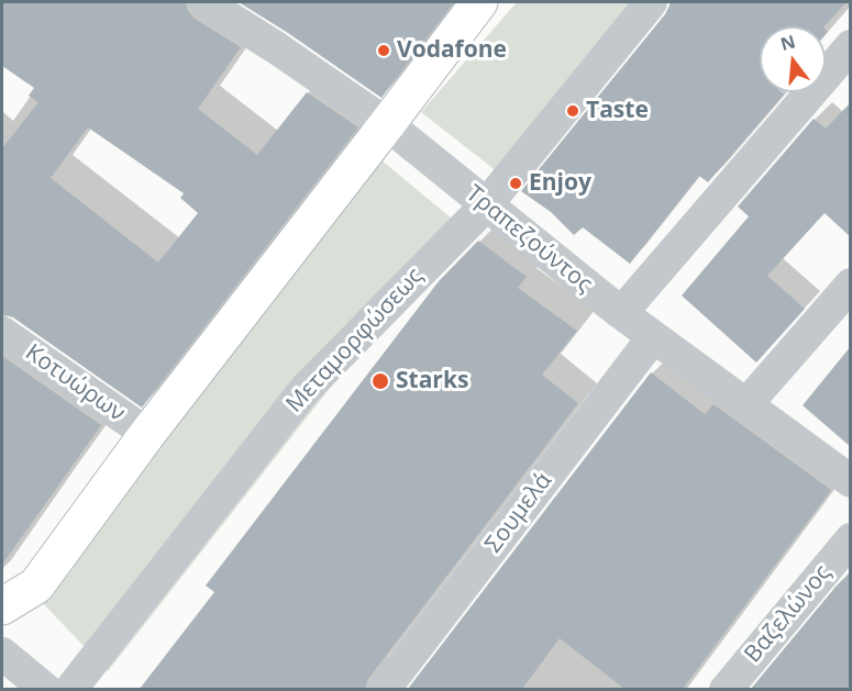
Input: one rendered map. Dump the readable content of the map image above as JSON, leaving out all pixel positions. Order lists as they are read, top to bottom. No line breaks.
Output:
{"streets":{"street":["Τραπεζούντος","Μεταμορφώσεως","Κοτυώρων","Σουμελά","Βαζελώνος"]},"crossings":[["Τραπεζούντος","Μεταμορφώσεως"],["Τραπεζούντος","Σουμελά"]],"places":["Vodafone","Taste","Enjoy","Starks"],"north":"top"}
